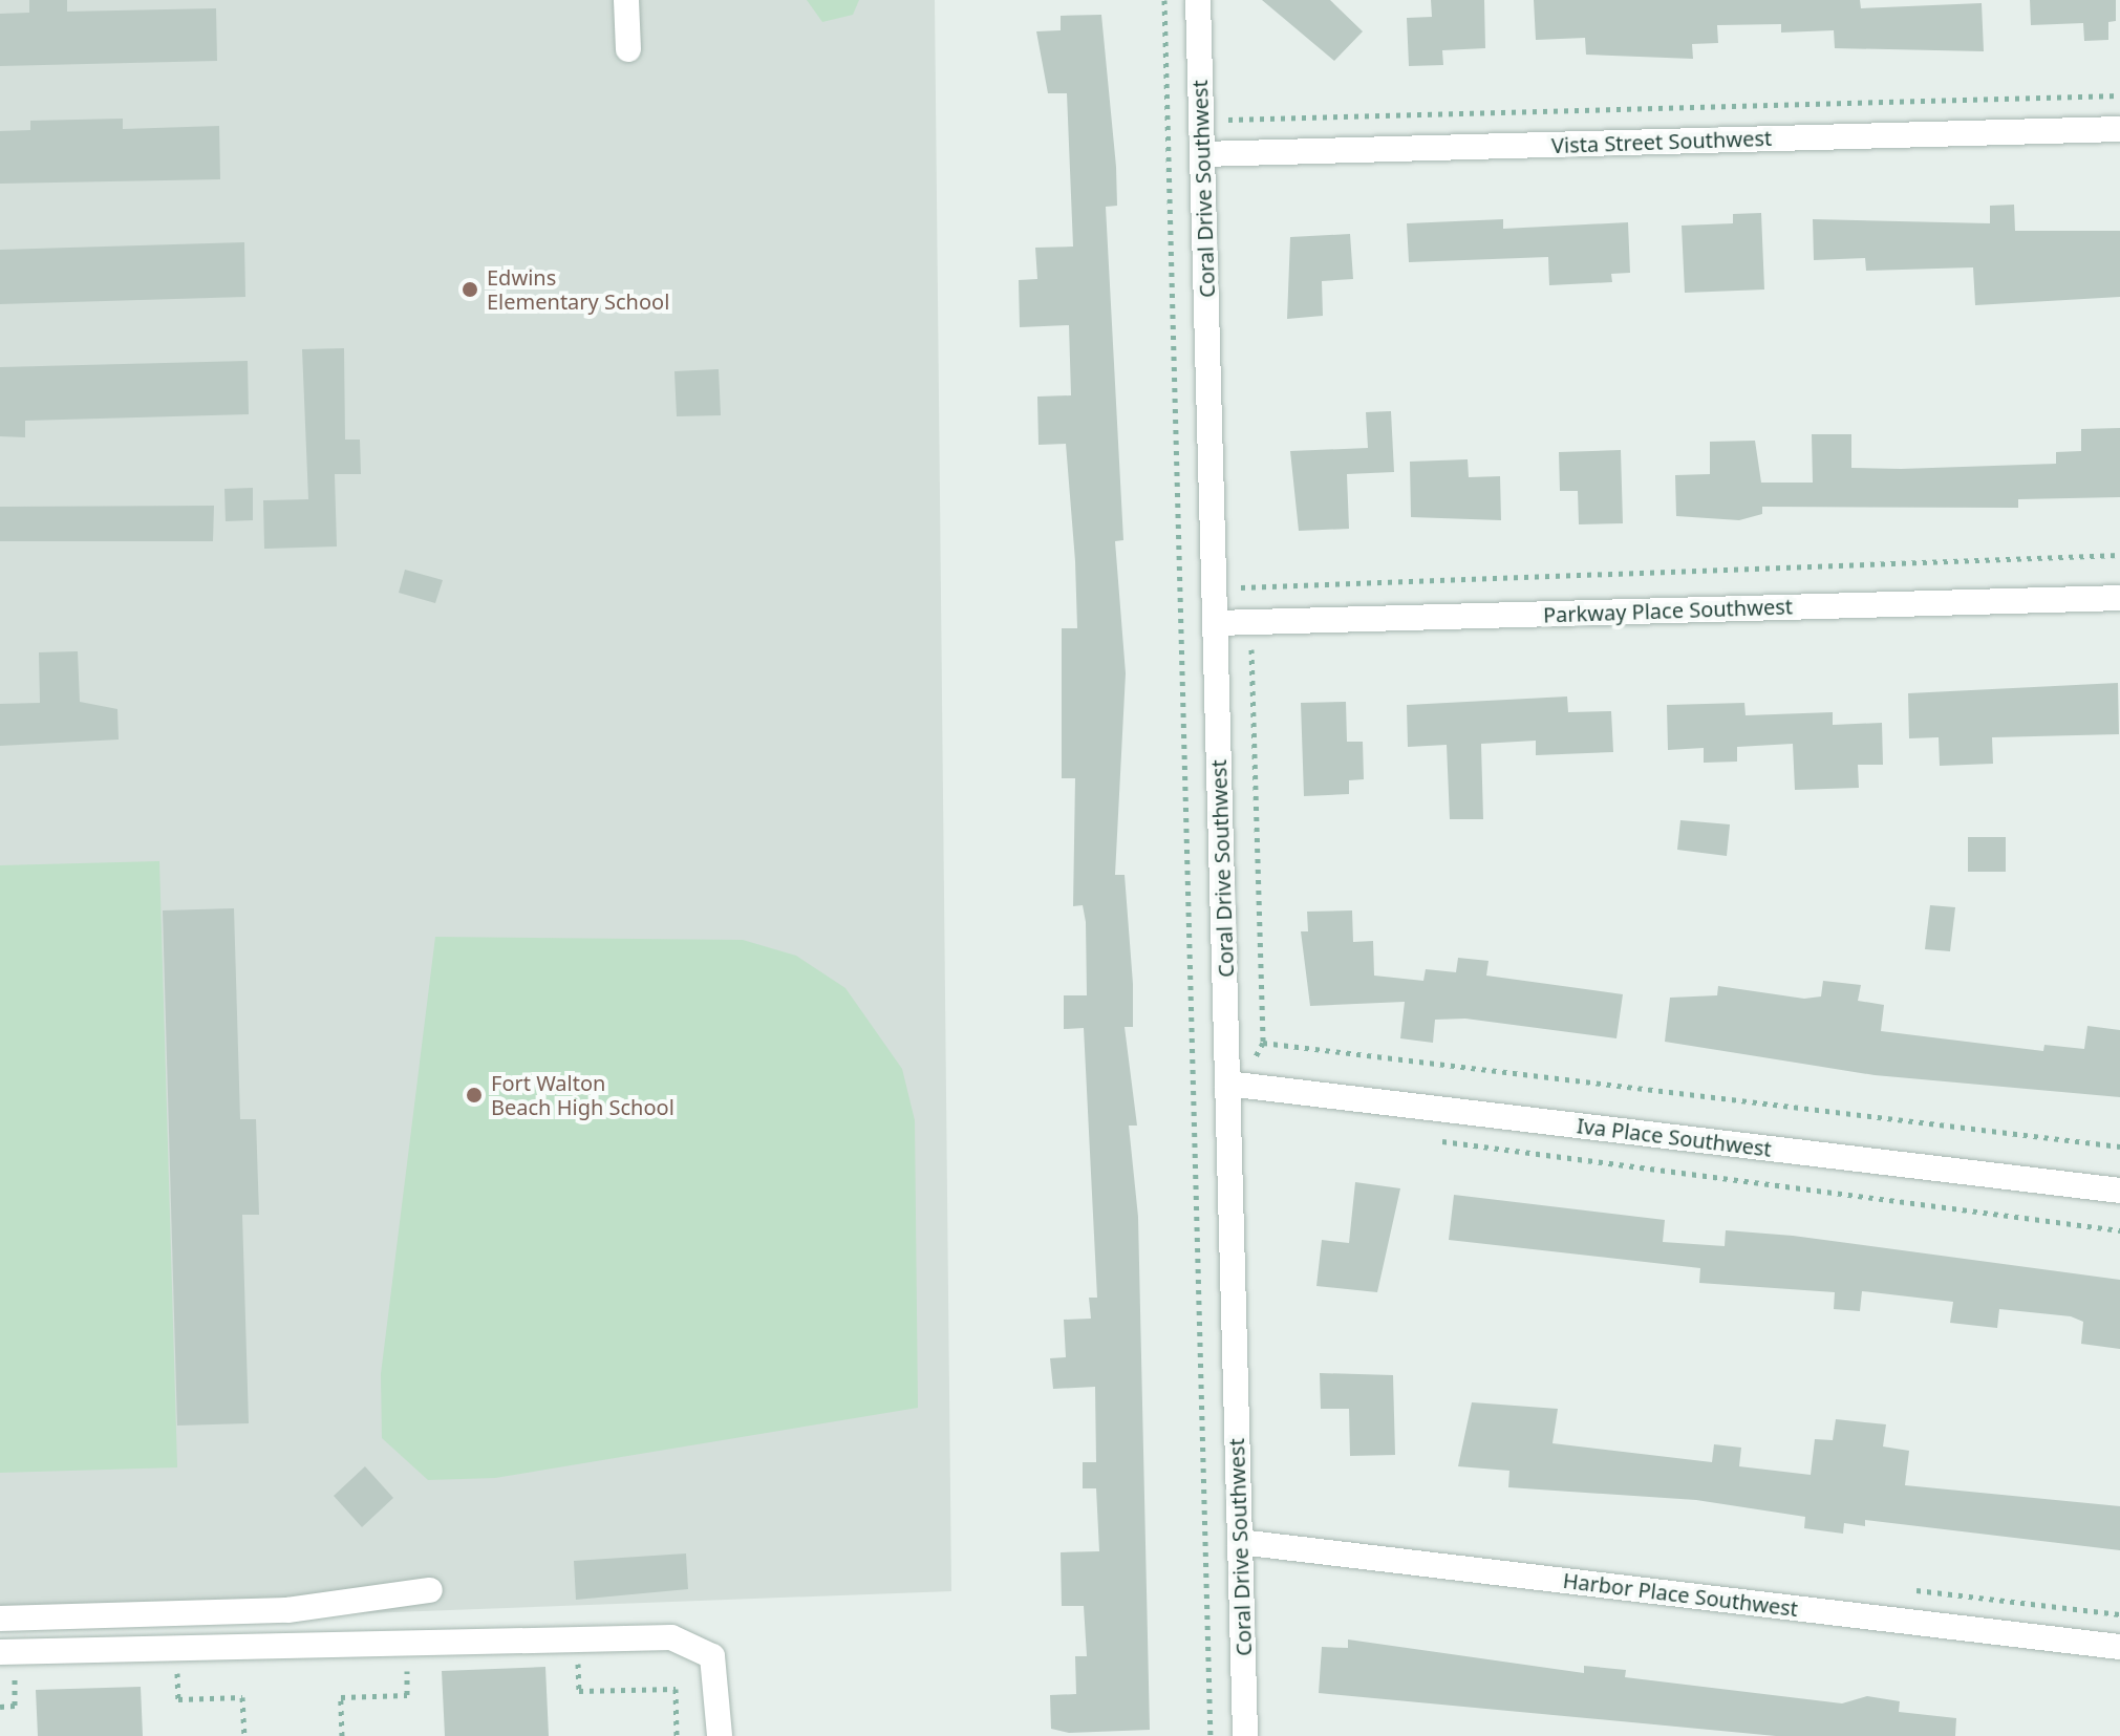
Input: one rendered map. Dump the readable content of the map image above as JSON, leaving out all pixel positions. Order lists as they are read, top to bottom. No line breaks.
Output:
{"streets":{"street":["Vista Street Southwest","Coral Drive Southwest","Parkway Place Southwest","Iva Place Southwest","Harbor Place Southwest"]},"crossings":[["Vista Street Southwest","Coral Drive Southwest"],["Coral Drive Southwest","Parkway Place Southwest"],["Coral Drive Southwest","Iva Place Southwest"],["Coral Drive Southwest","Harbor Place Southwest"]],"places":["Edwins Elementary School","Fort Walton Beach High School"]}
